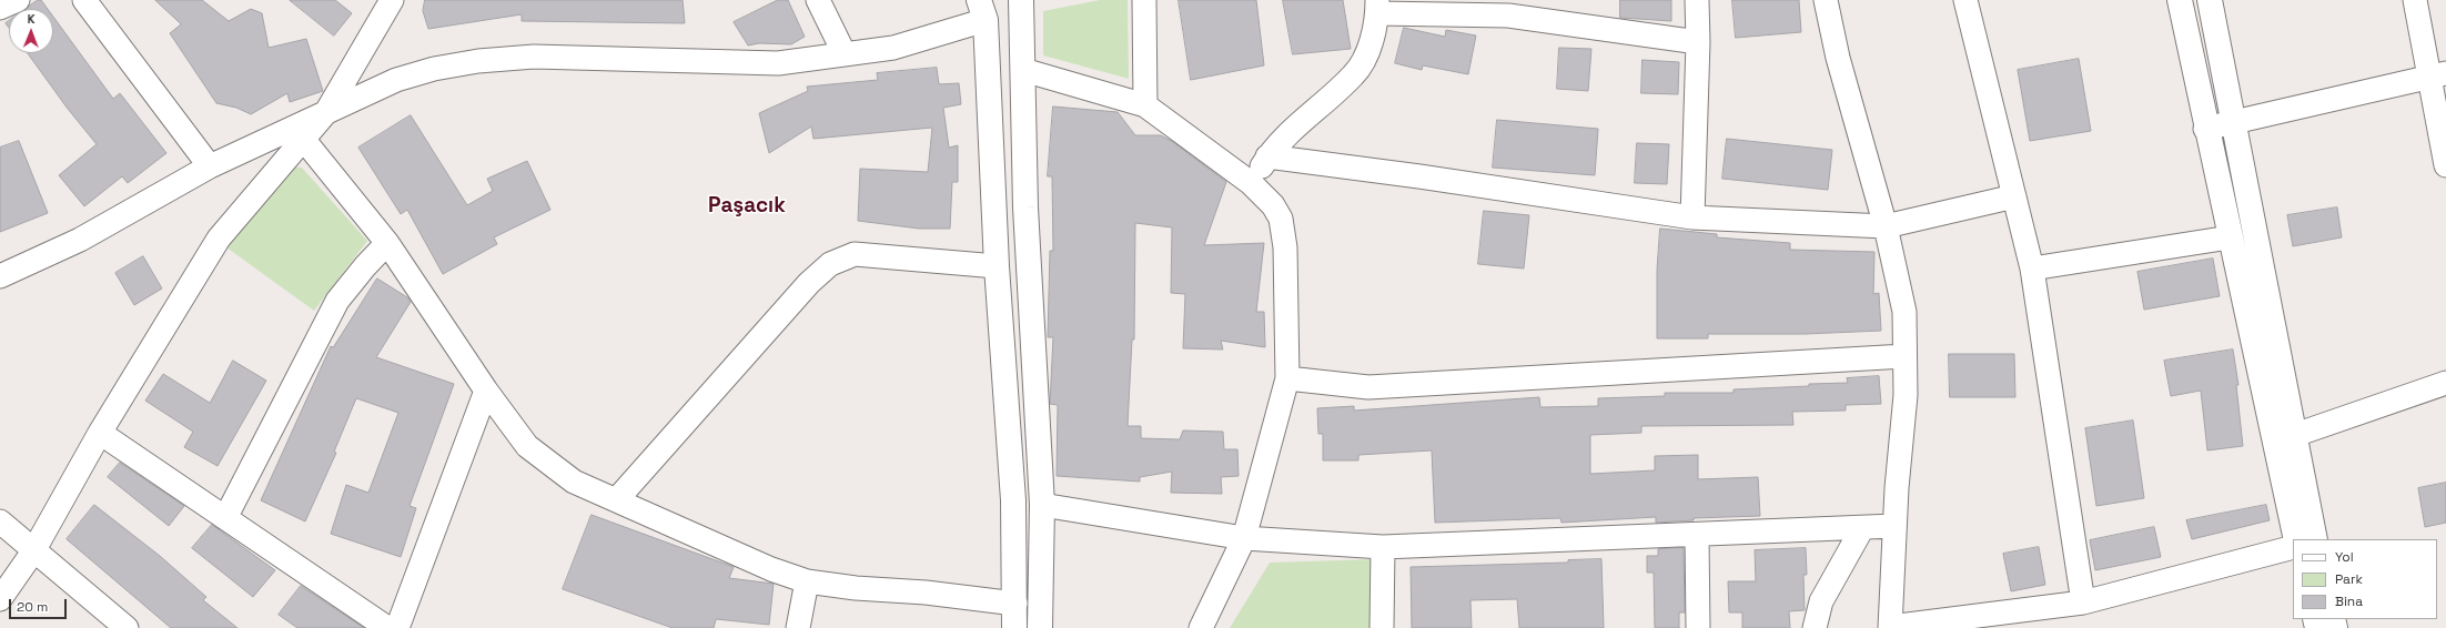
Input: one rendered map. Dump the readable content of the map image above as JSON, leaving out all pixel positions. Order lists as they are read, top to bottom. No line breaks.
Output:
{"districts":["Paşacık"],"legend":["Yol","Park","Bina"],"scale_bar":"20 m","north":"top"}
